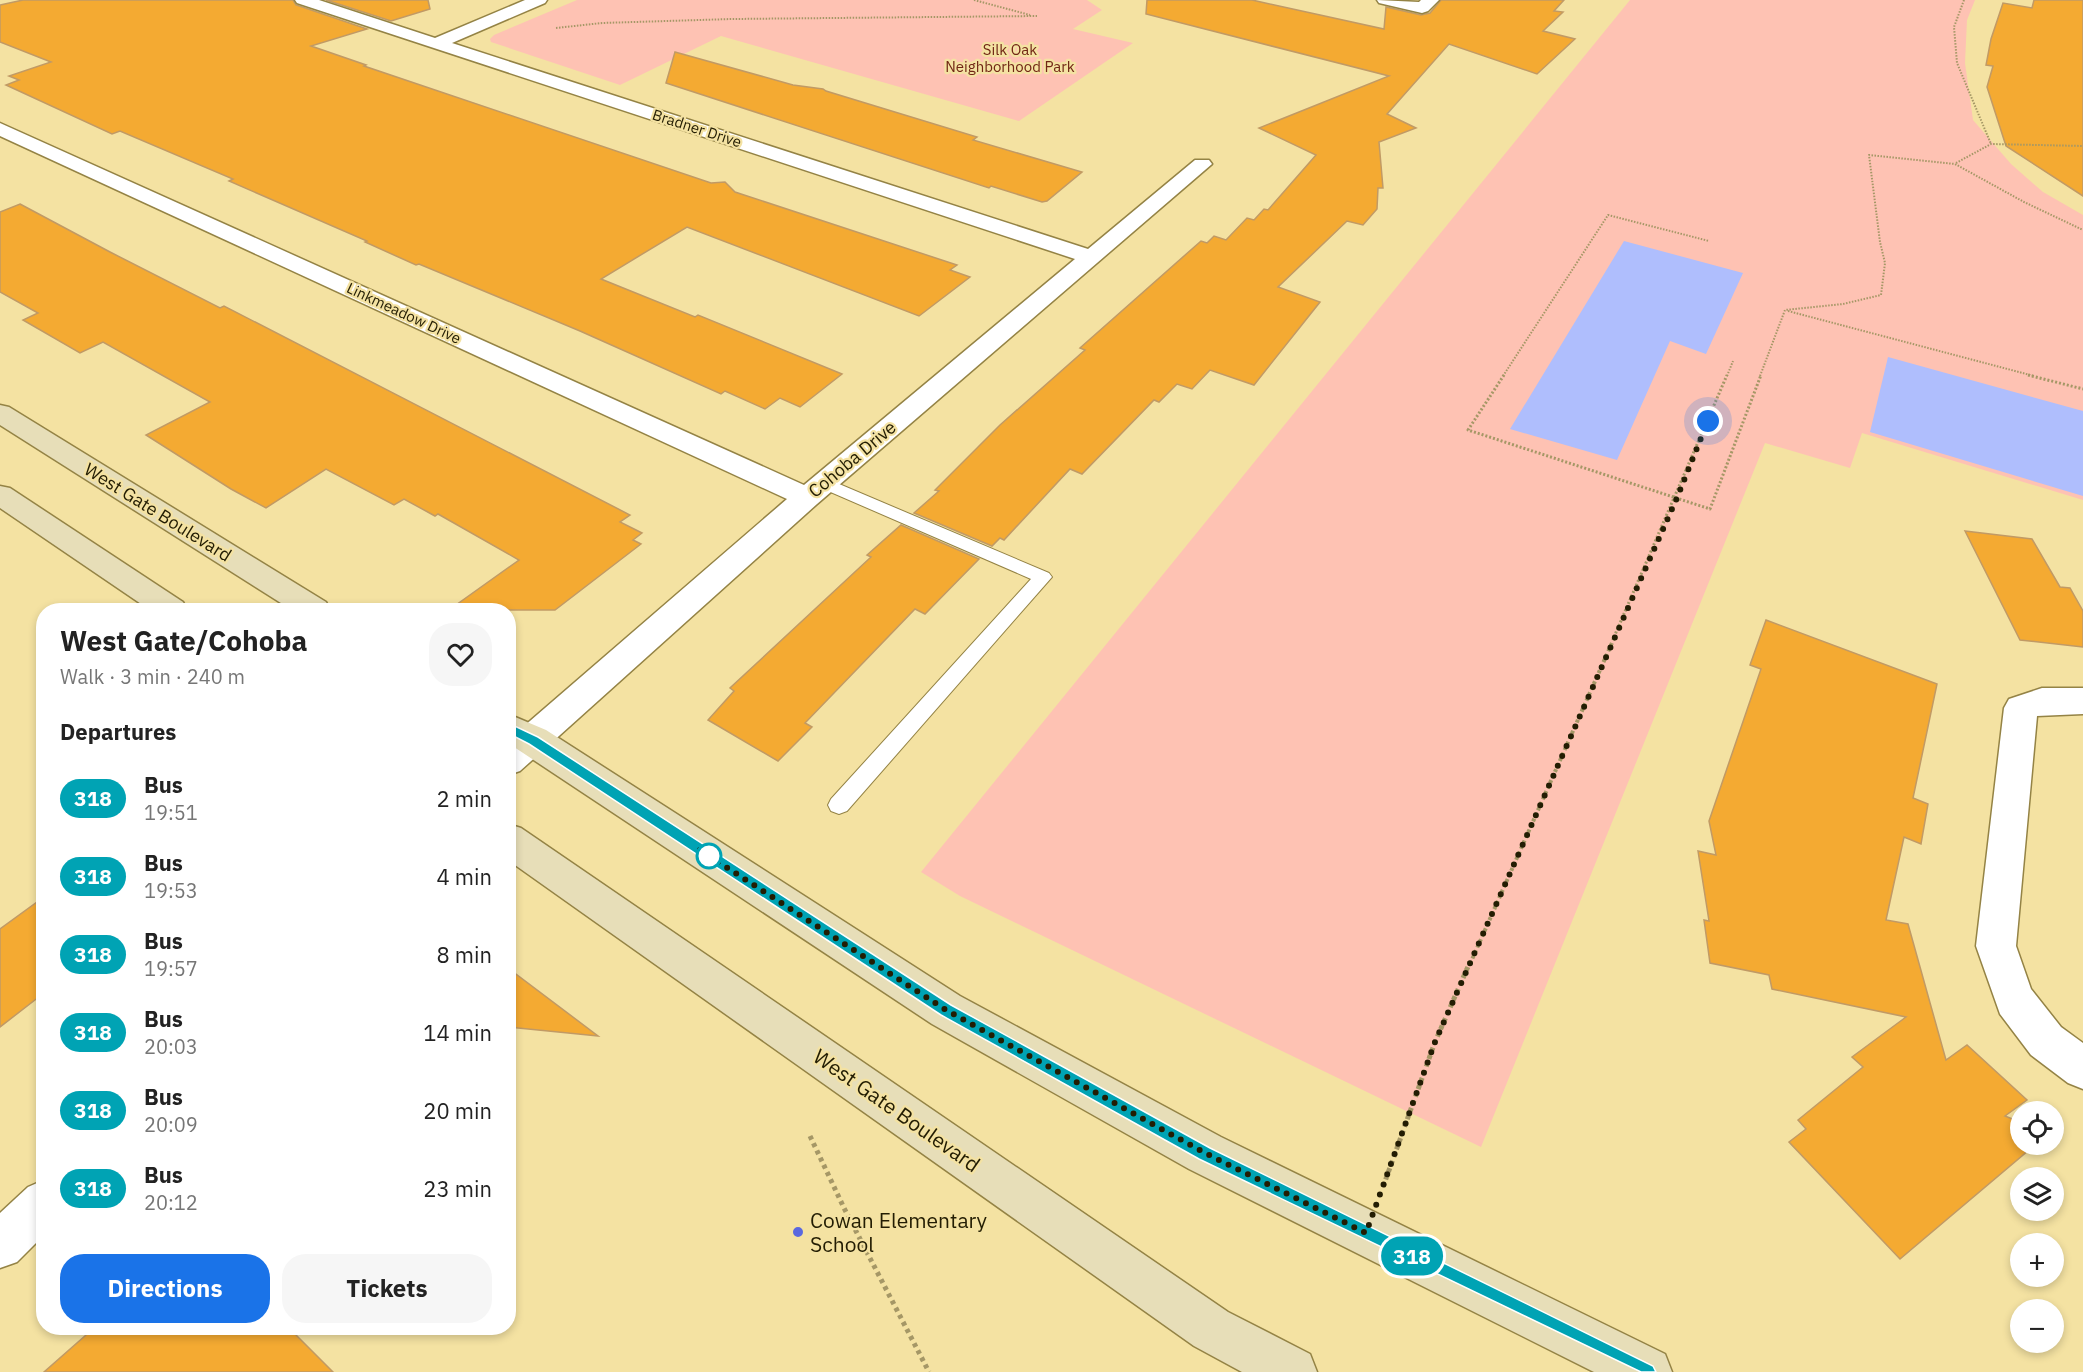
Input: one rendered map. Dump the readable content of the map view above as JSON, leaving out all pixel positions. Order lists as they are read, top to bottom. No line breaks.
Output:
{"streets":{"main road":["West Gate Boulevard"],"street":["Bradner Drive","Linkmeadow Drive","Cohoba Drive"]},"crossings":[["Bradner Drive","Cohoba Drive"],["Linkmeadow Drive","Cohoba Drive"]],"parks":["Silk Oak Neighborhood Park"],"places":["Cowan Elementary School"],"lines":["bus line 318"],"page":{"on_map":"318","heading":[["West Gate/Cohoba","Walk · 3 min · 240 m"],"Departures"],"list":[{"mark":"318","name":"Bus","note":"19:51","value":"2 min"},{"mark":"318","name":"Bus","note":"19:53","value":"4 min"},{"mark":"318","name":"Bus","note":"19:57","value":"8 min"},{"mark":"318","name":"Bus","note":"20:03","value":"14 min"},{"mark":"318","name":"Bus","note":"20:09","value":"20 min"},{"mark":"318","name":"Bus","note":"20:12","value":"23 min"}],"map_buttons":["+","−"],"buttons":["Directions","Tickets"]}}
